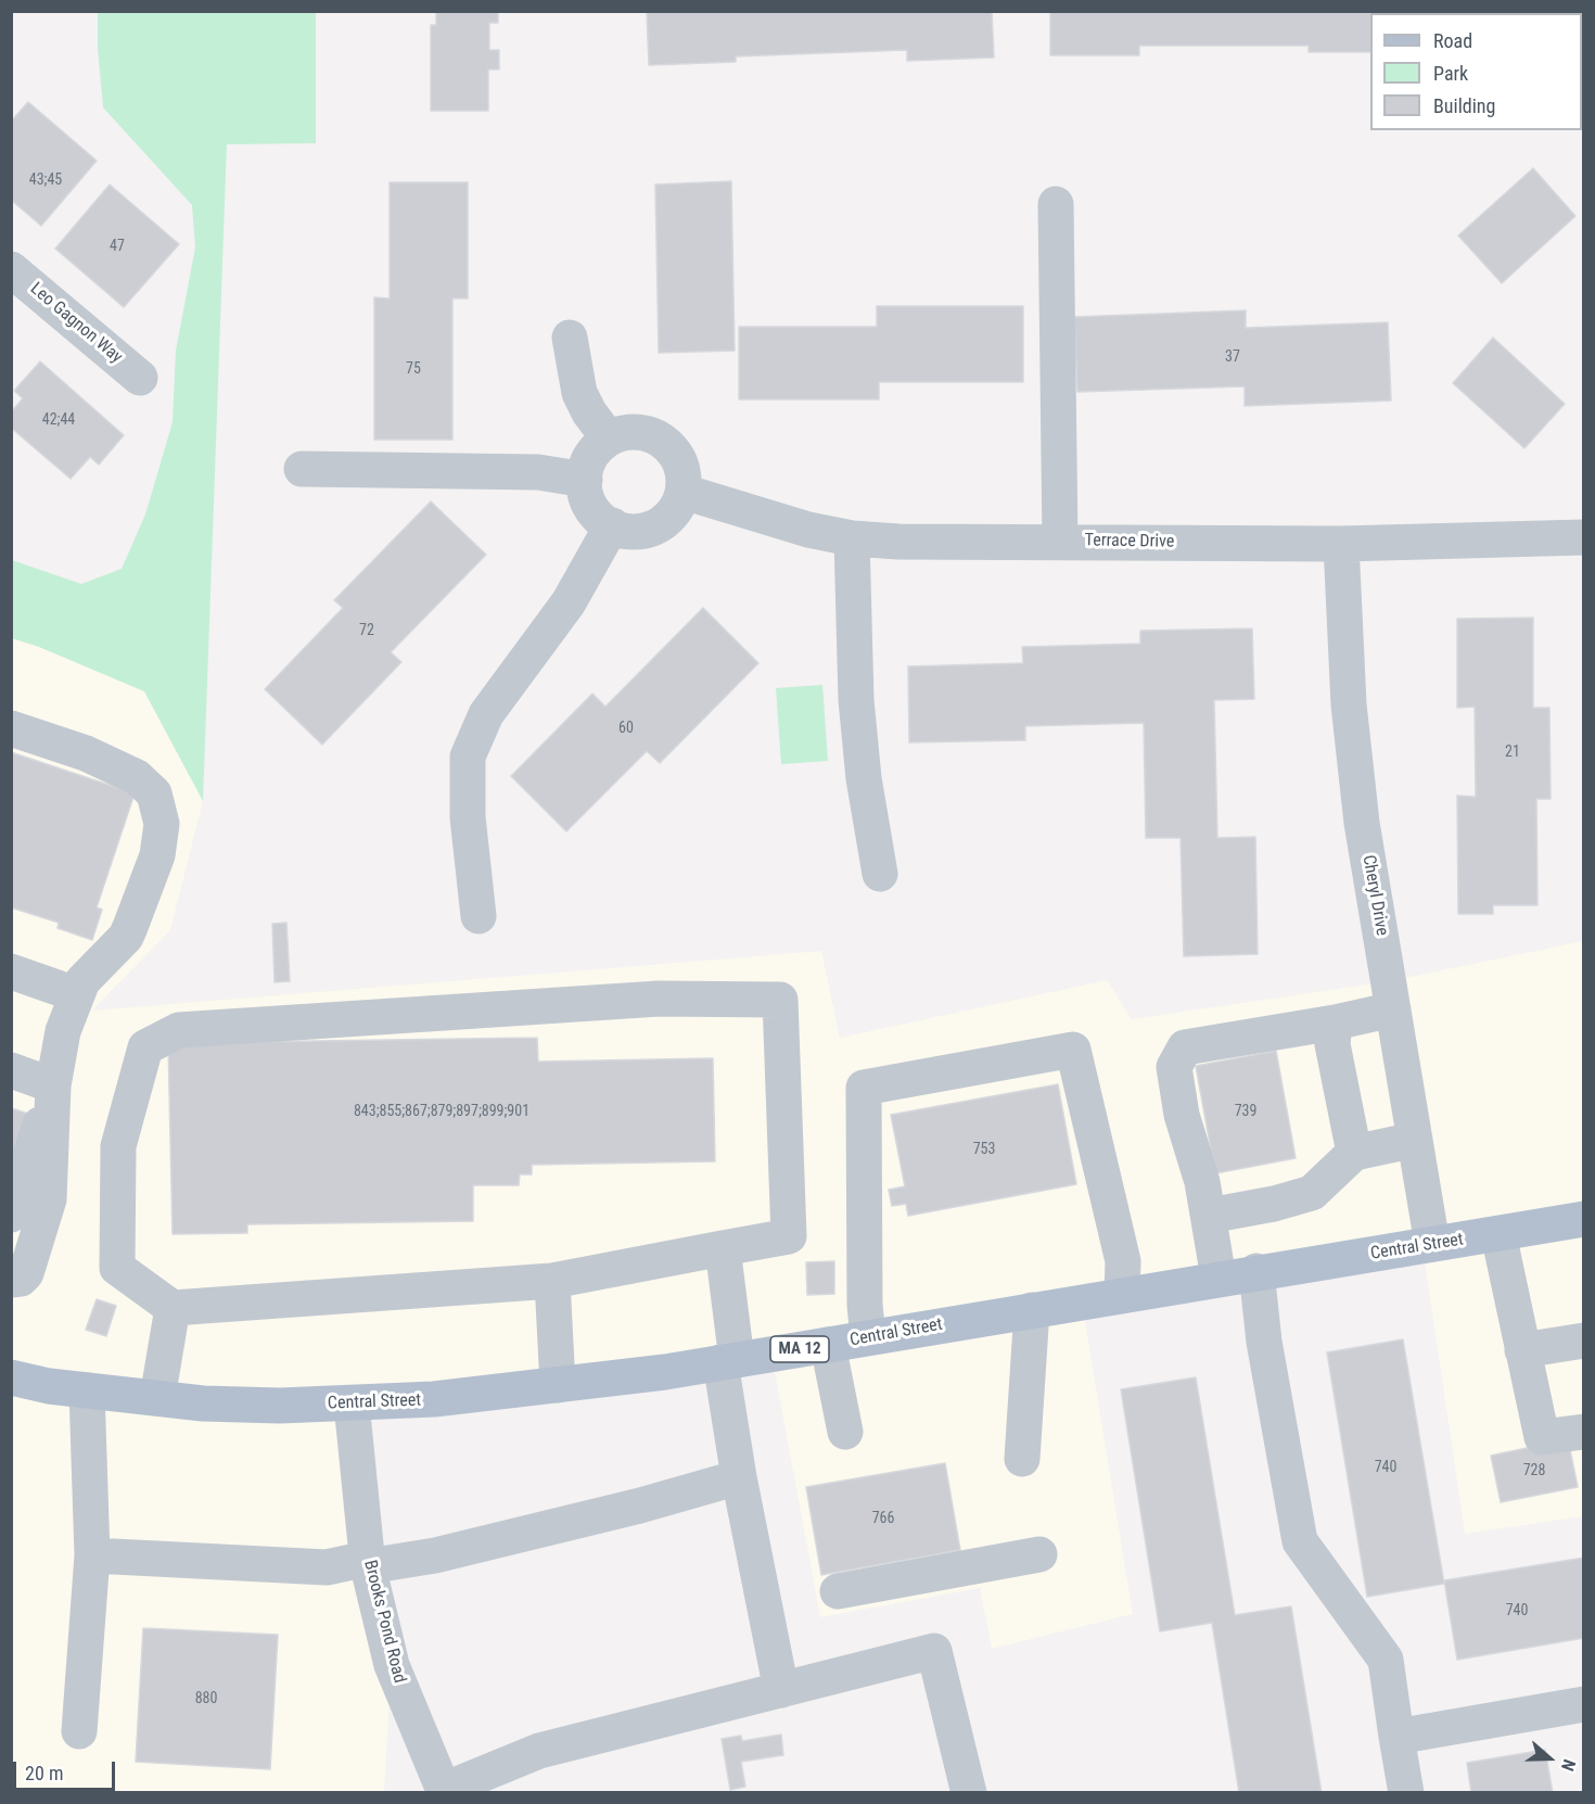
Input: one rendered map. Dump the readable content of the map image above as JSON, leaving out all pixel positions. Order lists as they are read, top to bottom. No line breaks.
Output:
{"streets":{"main road":["Central Street","MA 12"],"street":["Leo Gagnon Way","Terrace Drive","Cheryl Drive","Brooks Pond Road"]},"crossings":[["Terrace Drive","Cheryl Drive"],["Cheryl Drive","Central Street"],["Central Street","Brooks Pond Road"]],"house_numbers":["43;45","47","37","75","42;44","72","60","21","843;855;867;879;897;899;901","739","753","740","728","766","740","880"],"legend":["Road","Park","Building"],"scale_bar":"20 m","north":"right"}
